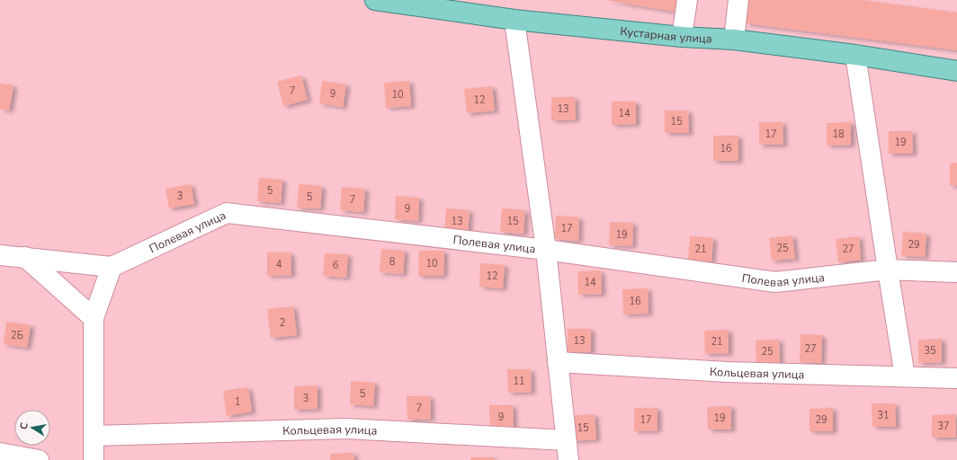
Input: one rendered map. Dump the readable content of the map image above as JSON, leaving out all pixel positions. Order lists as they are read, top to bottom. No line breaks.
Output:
{"streets":{"main road":["Кустарная улица"],"street":["Полевая улица","Кольцевая улица"]},"house_numbers":["7","9","10","12","13","14","15","17","18","19","16","5","3","5","7","9","13","15","17","19","29","25","21","27","8","10","4","6","12","14","16","2","2Б","13","21","27","35","25","11","5","3","1","7","31","9","19","17","29","37","15"],"north":"left"}
